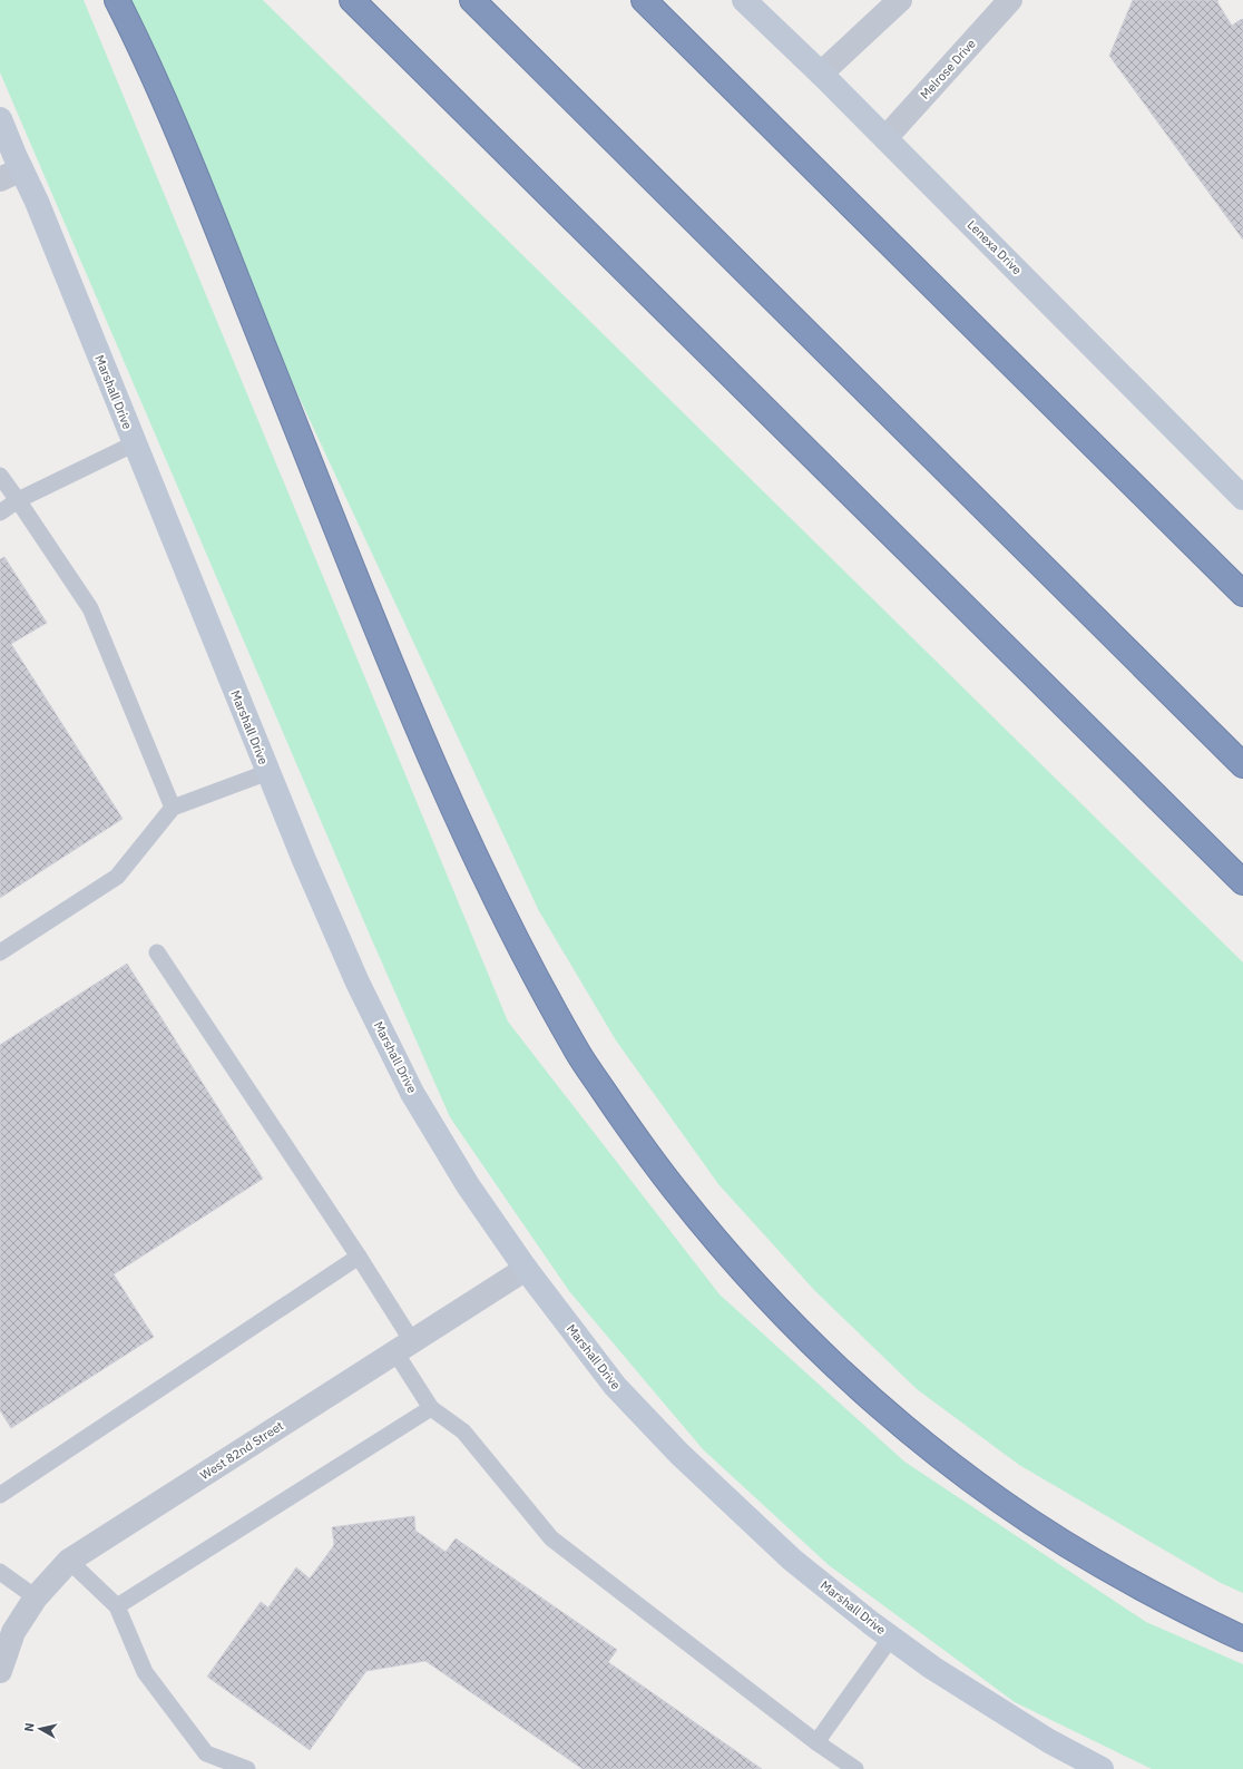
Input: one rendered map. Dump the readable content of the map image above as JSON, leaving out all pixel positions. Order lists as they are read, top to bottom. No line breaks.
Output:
{"streets":{"street":["Melrose Drive","Lenexa Drive","Marshall Drive","West 82nd Street"]},"crossings":[["Melrose Drive","Lenexa Drive"],["Marshall Drive","West 82nd Street"]],"north":"left"}
